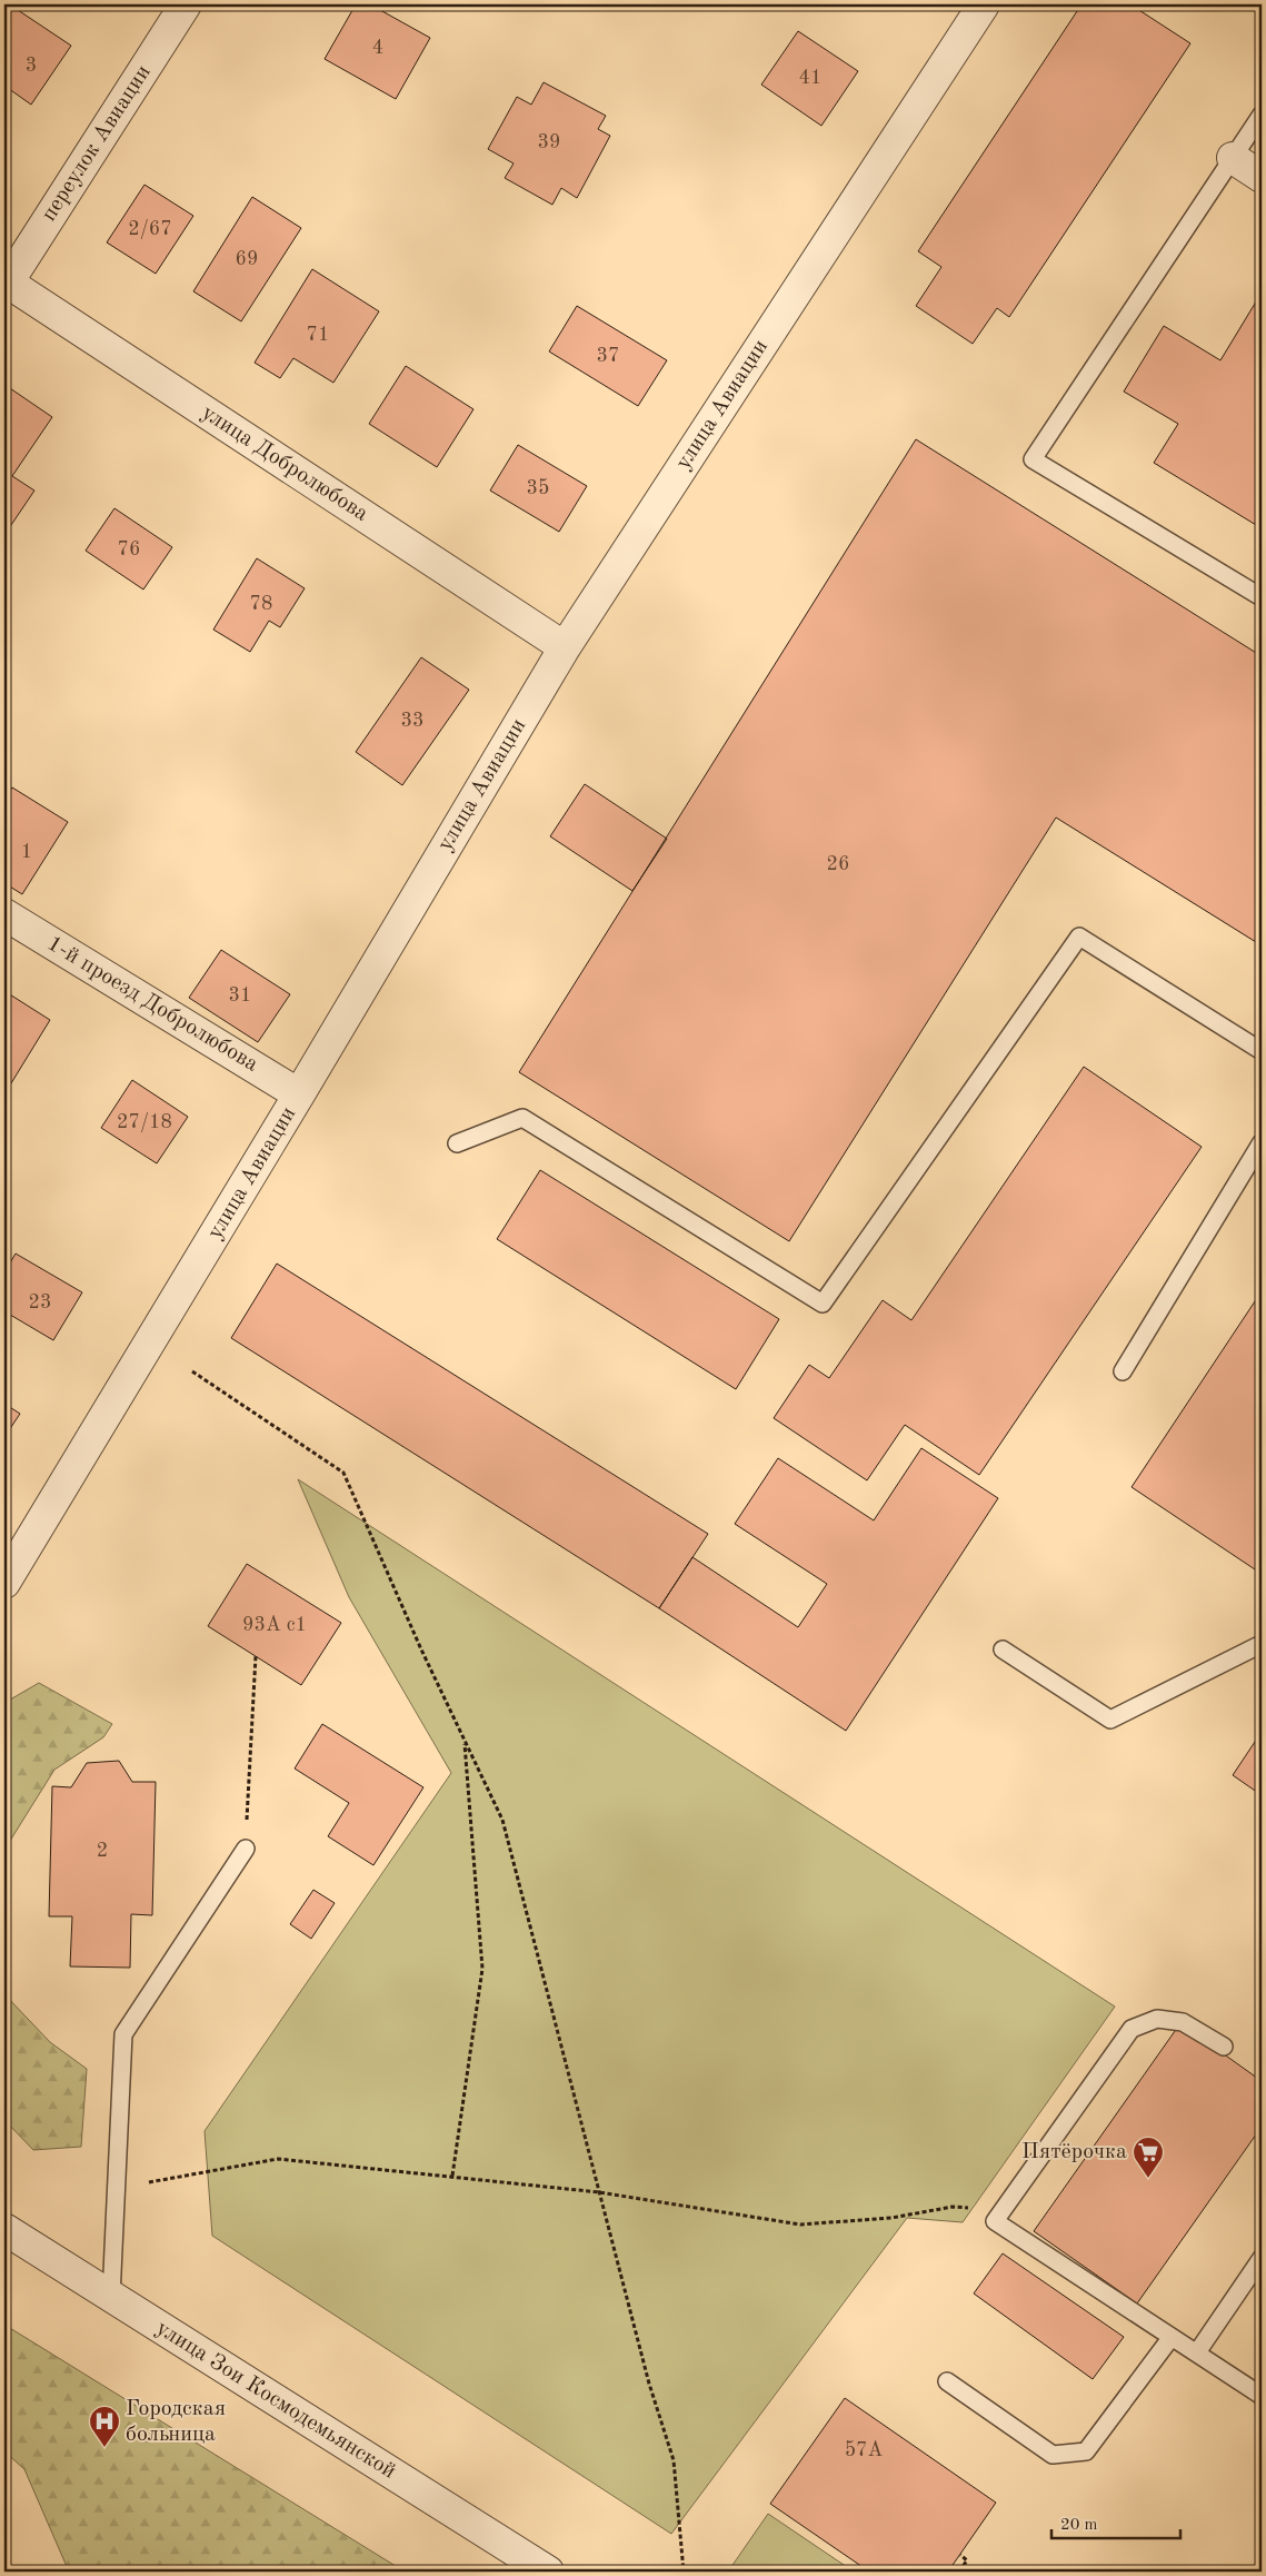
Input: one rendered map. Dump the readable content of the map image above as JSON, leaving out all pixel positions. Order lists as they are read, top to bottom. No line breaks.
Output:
{"streets":{"street":["переулок Авиации","улица Авиации","улица Добролюбова","1-й проезд Добролюбова","улица Зои Космодемьянской"]},"crossings":[["переулок Авиации","улица Добролюбова"],["улица Авиации","улица Добролюбова"],["улица Авиации","1-й проезд Добролюбова"]],"places":{"supermarket":["Пятёрочка"],"hospital":["Городская больница"]},"house_numbers":["4","3","41","39","2/67","69","71","37","35","76","78","33","1","26","31","27/18","23","93А с1","2","57А"],"scale_bar":"20 m"}
